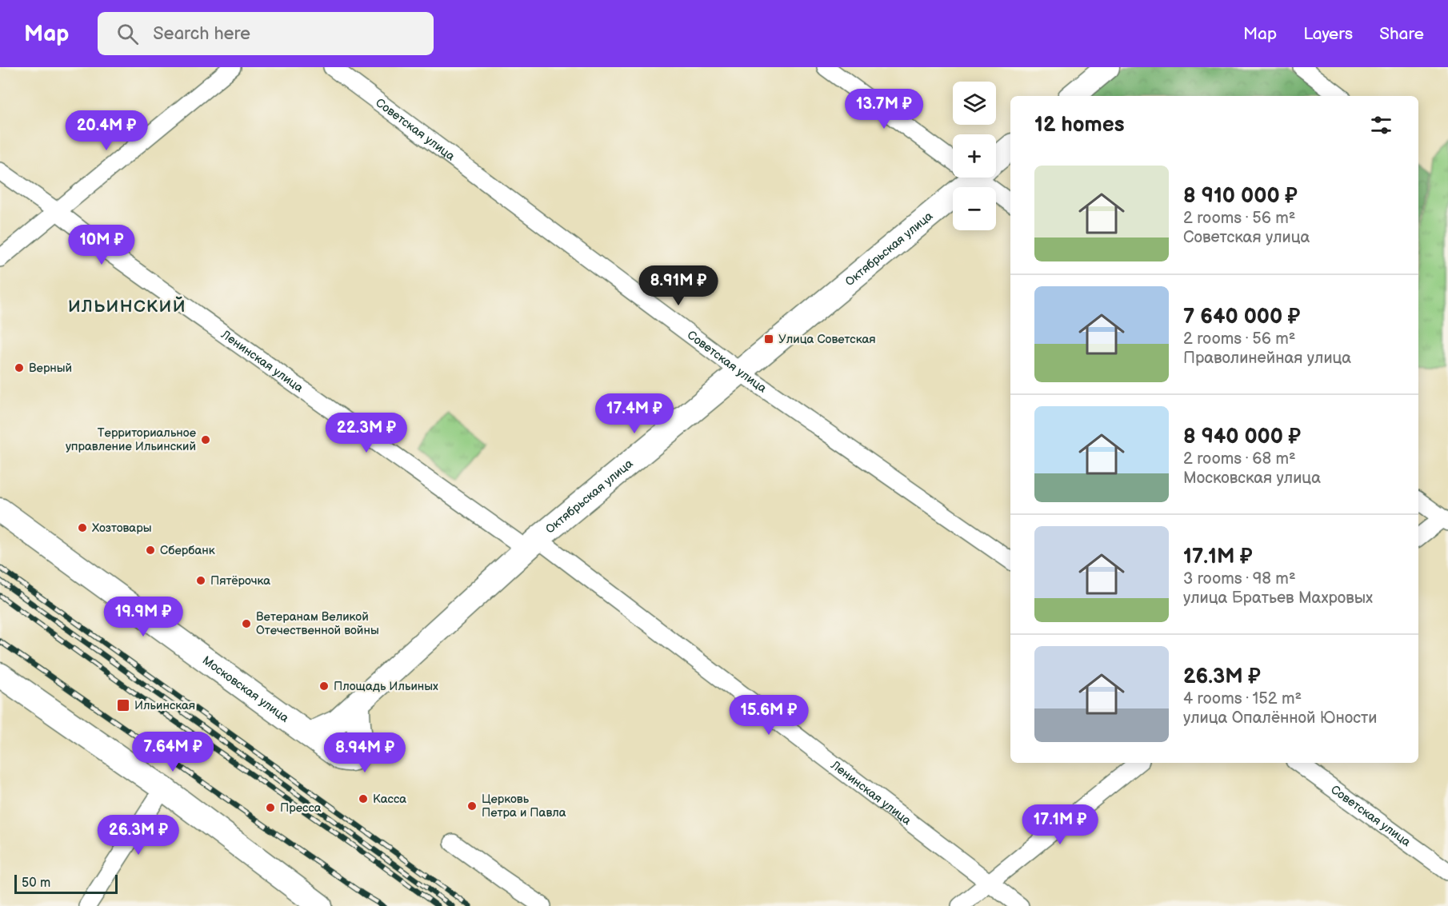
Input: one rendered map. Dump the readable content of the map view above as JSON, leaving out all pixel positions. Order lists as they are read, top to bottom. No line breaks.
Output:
{"streets":{"main road":["Октябрьская улица","Московская улица"],"street":["Советская улица","Ленинская улица"]},"crossings":[["Советская улица","Октябрьская улица"],["Октябрьская улица","Ленинская улица"],["Октябрьская улица","Московская улица"]],"districts":["ИЛЬИНСКИЙ"],"places":{"transit":["Улица Советская","Ильинская"],"other":["Верный","Территориальное управление Ильинский","Хозтовары","Сбербанк","Пятёрочка","Ветеранам Великой Отечественной войны","Площадь Ильиных","Касса","Церковь Петра и Павла","Пресса"]},"scale_bar":"50 m","page":{"header":"Map","search":"Search here","nav":["Map","Layers","Share"],"map_buttons":["+","−"],"price":["13.7M ₽","20.4M ₽","10M ₽","8.91M ₽","17.4M ₽","22.3M ₽","19.9M ₽","15.6M ₽","7.64M ₽","8.94M ₽","17.1M ₽","26.3M ₽"],"heading":"12 homes","list":[{"name":"8 910 000 ₽","note":"2 rooms · 56 m² · Советская улица"},{"name":"7 640 000 ₽","note":"2 rooms · 56 m² · Праволинейная улица"},{"name":"8 940 000 ₽","note":"2 rooms · 68 m² · Московская улица"},{"name":"17.1M ₽","note":"3 rooms · 98 m² · улица Братьев Махровых"},{"name":"26.3M ₽","note":"4 rooms · 152 m² · улица Опалённой Юности"}],"scale":"50 m"}}
